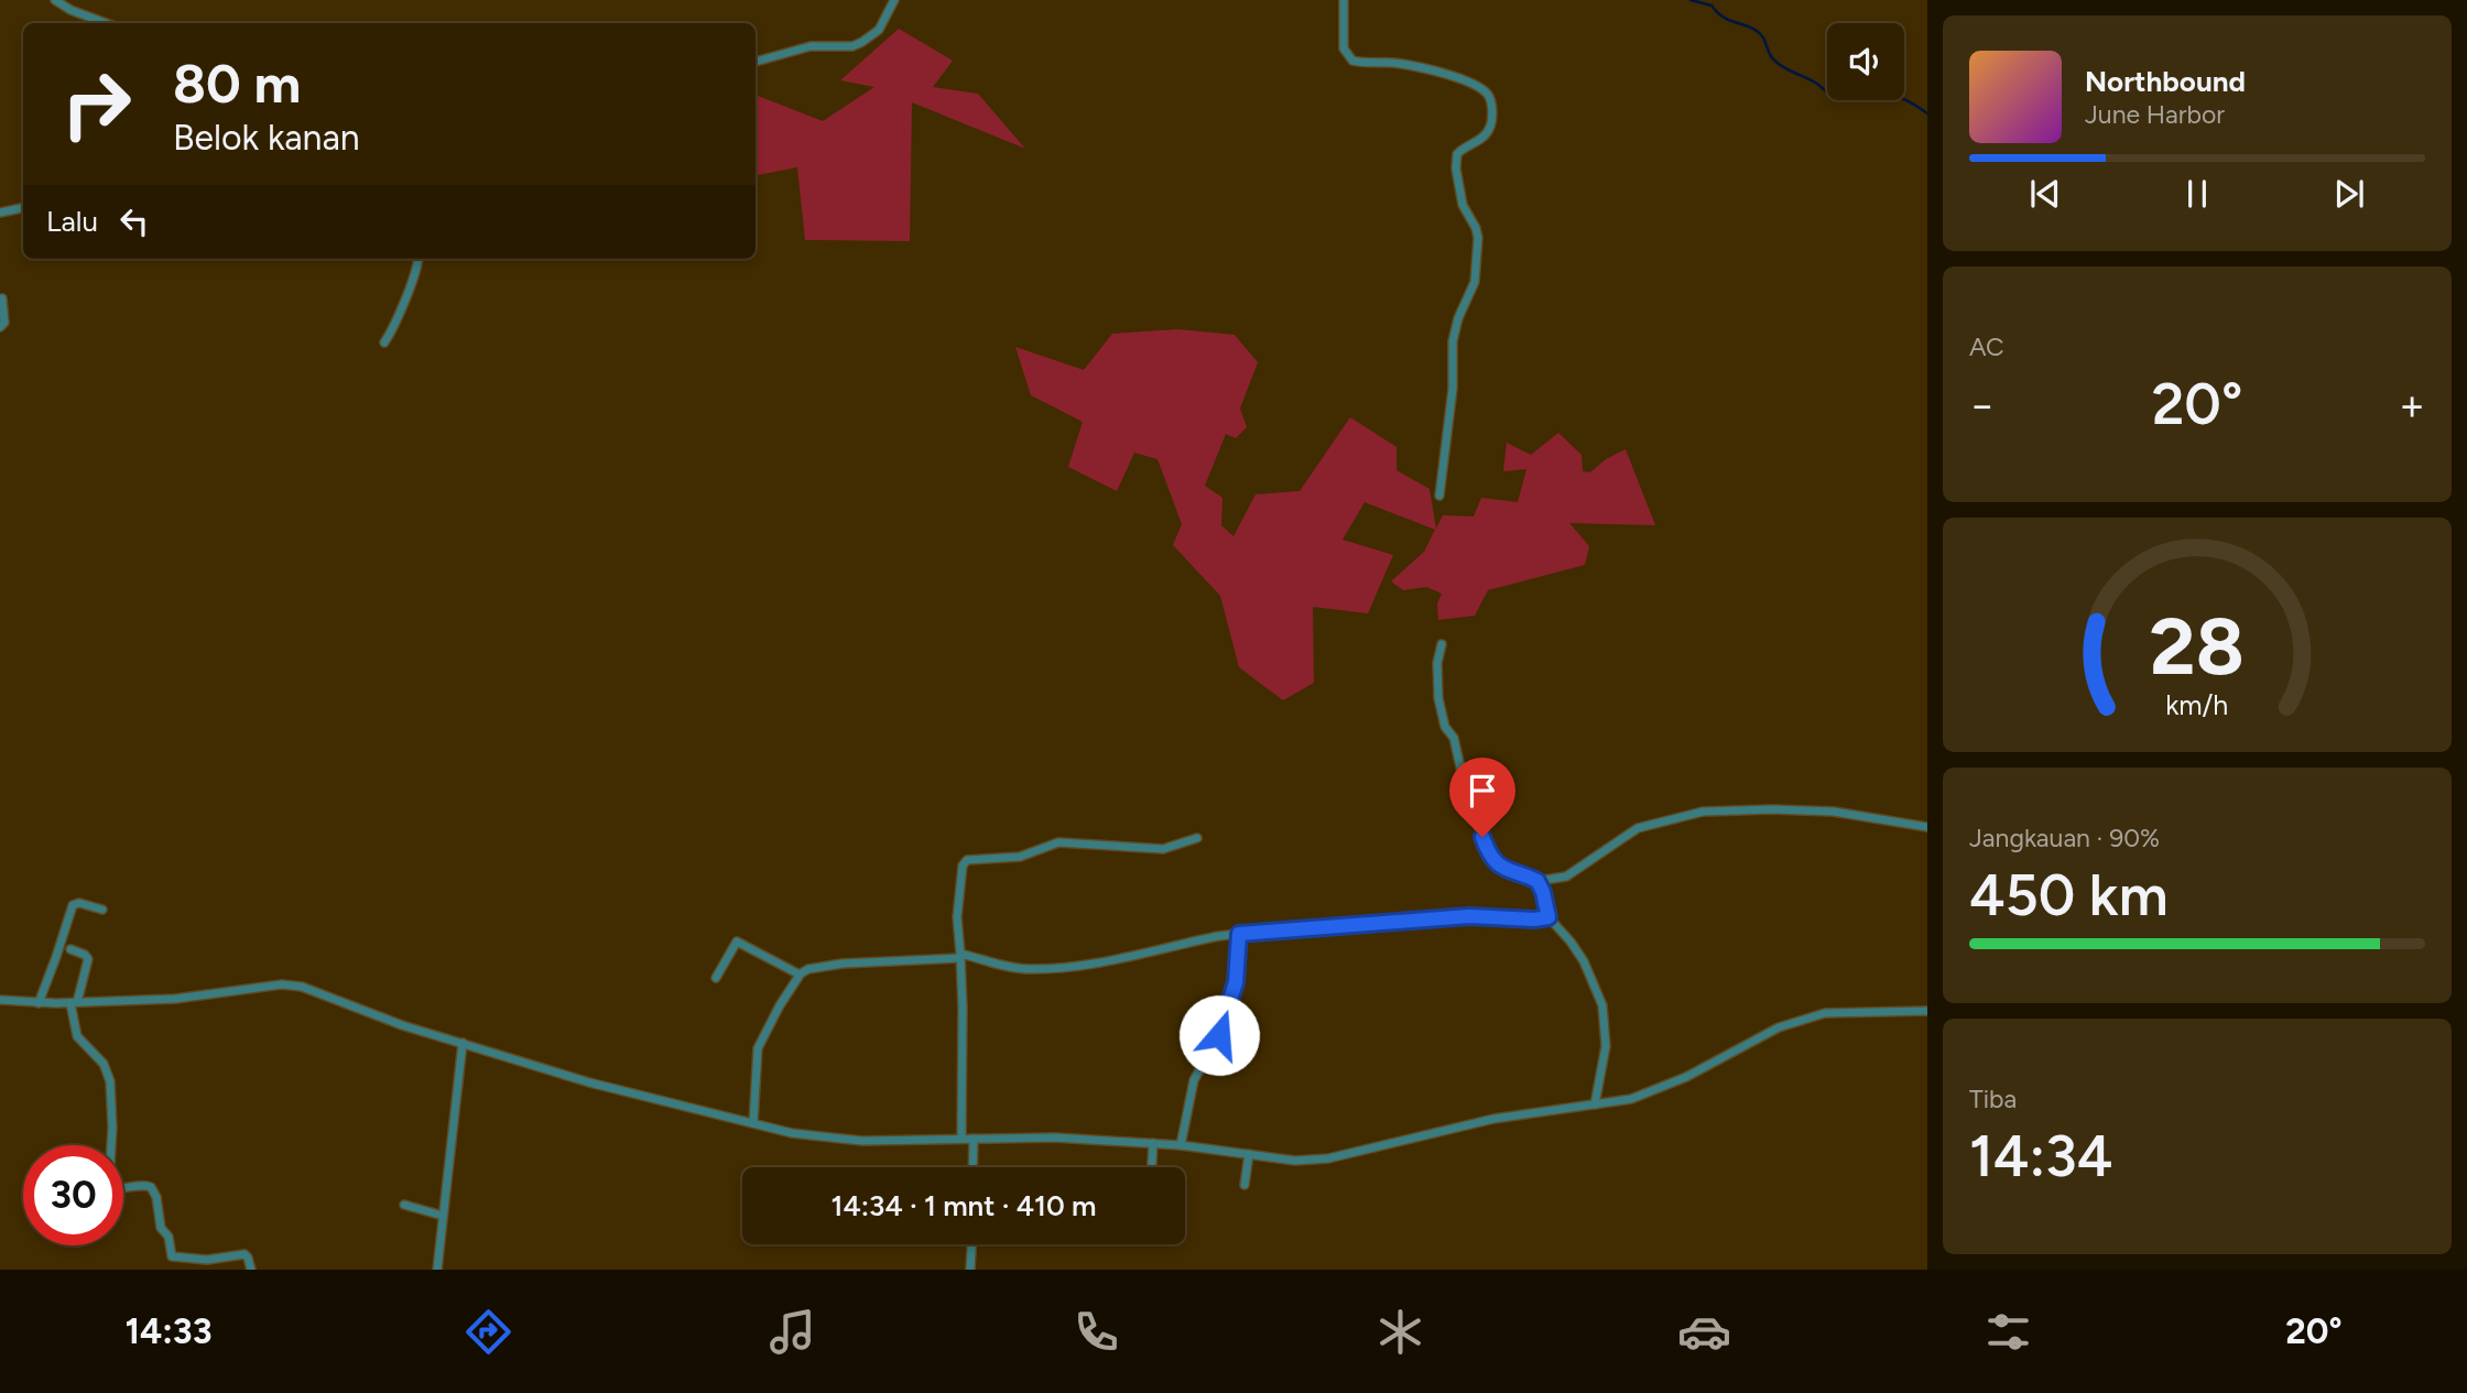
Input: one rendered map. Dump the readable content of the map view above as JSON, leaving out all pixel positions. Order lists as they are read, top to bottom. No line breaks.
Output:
{"page":{"turn":["80 m","Belok kanan"],"song":["Northbound","June Harbor"],"then":"Lalu","tile":["AC",["Jangkauan · 90%","450 km"],["Tiba","14:34"]],"heat":["−","20°","+"],"limit":"30","trip":"14:34 · 1 mnt · 410 m","tabs":["14:33","20°"],"gauge":["28","km/h"]}}
